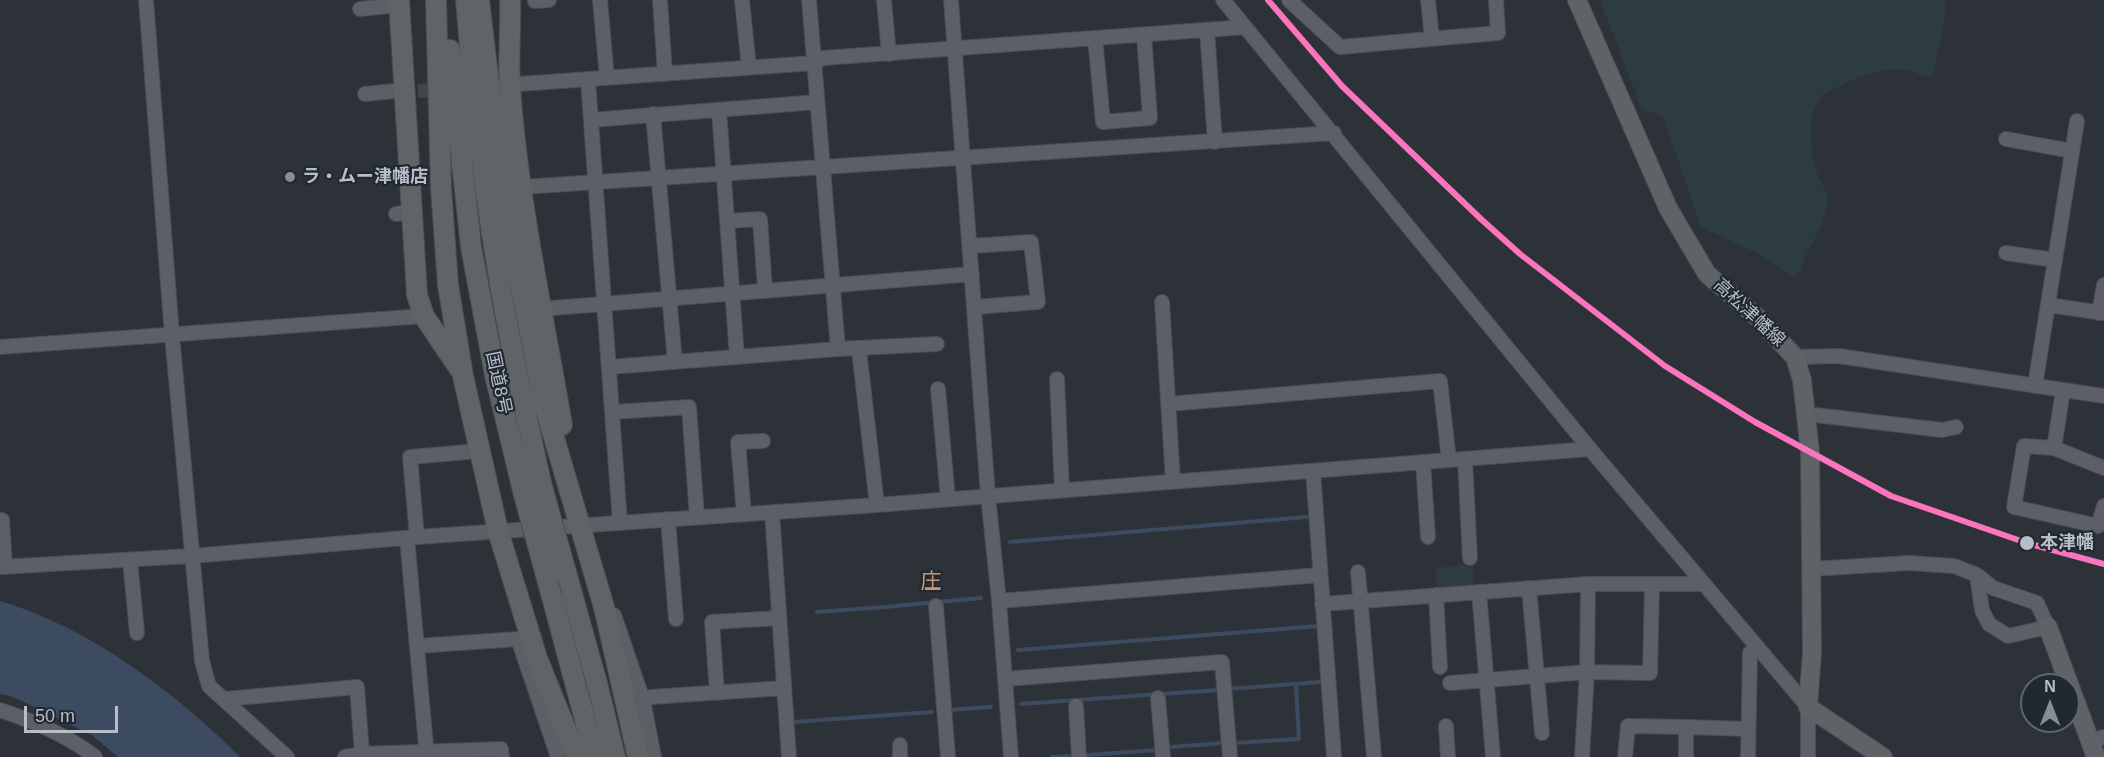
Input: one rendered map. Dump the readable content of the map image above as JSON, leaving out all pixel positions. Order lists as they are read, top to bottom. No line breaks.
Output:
{"streets":{"highway":["国道8号"],"main road":["高松津幡線"]},"districts":["庄"],"places":["ラ・ムー津幡店","本津幡"],"scale_bar":"50 m","north":"top"}
